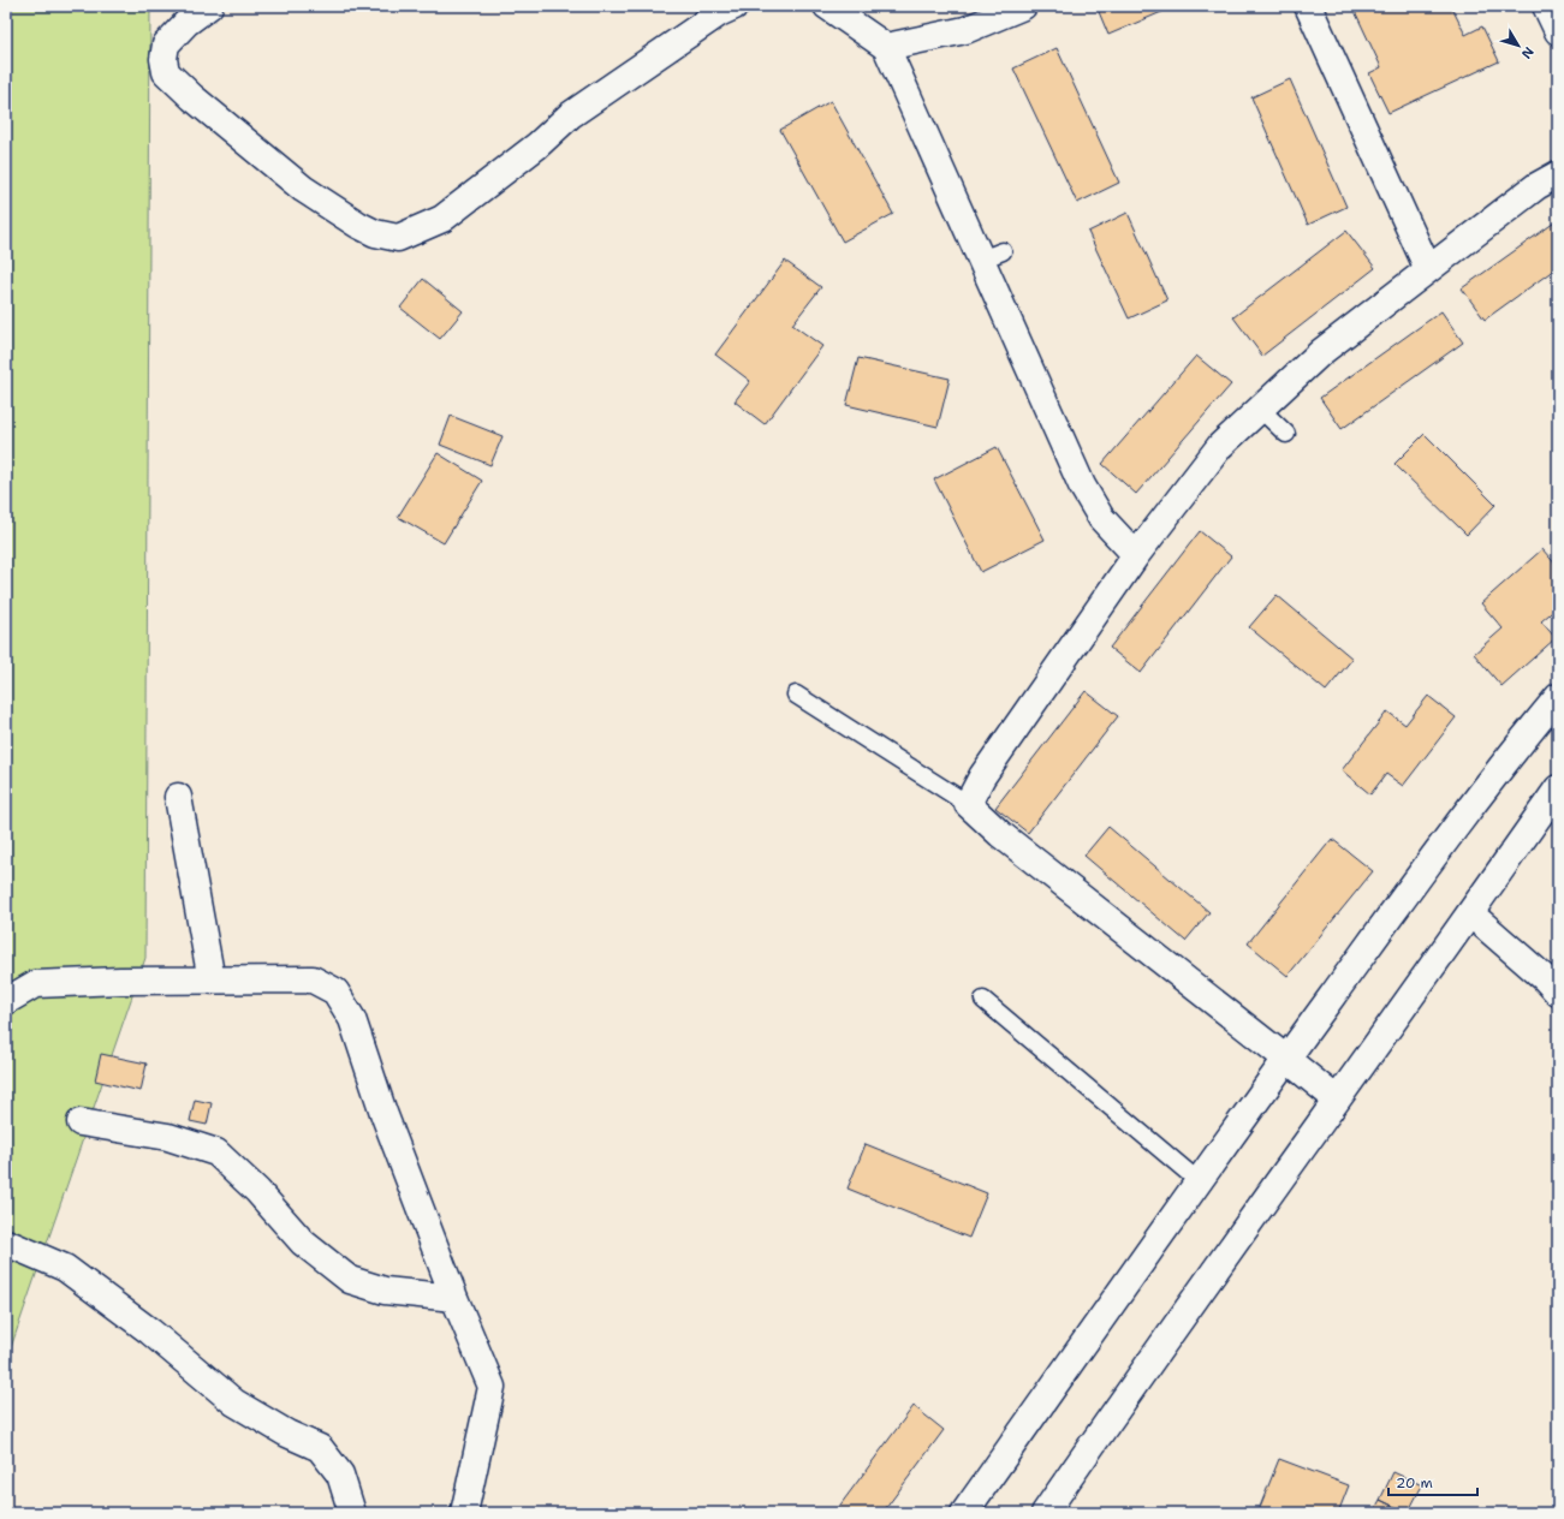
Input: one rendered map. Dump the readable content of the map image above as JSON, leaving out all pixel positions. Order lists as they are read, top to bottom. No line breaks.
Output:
{"scale_bar":"20 m","north":"bottom right"}
